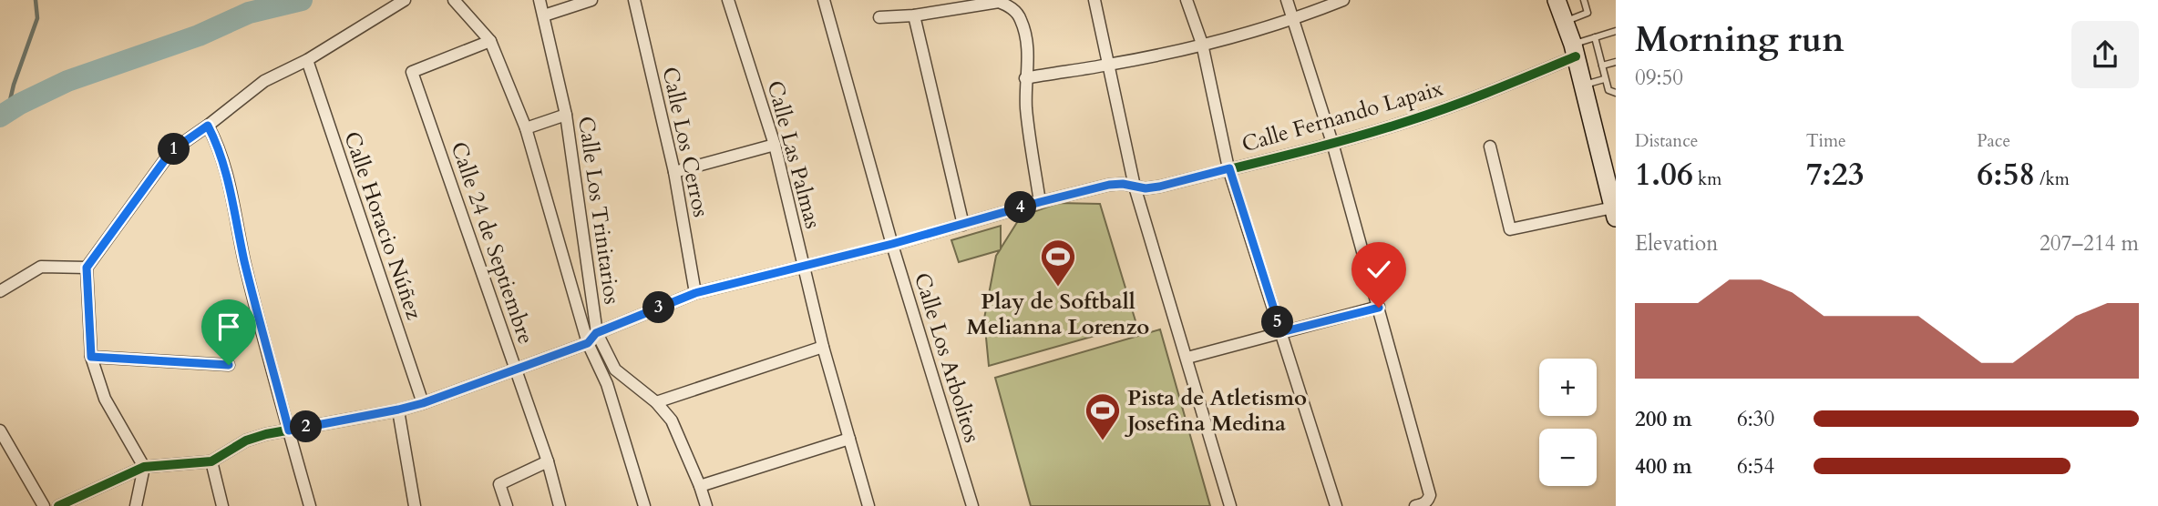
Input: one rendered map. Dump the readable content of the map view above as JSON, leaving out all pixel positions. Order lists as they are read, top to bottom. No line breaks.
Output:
{"streets":{"street":["Calle Fernando Lapaix","Calle Los Cerros","Calle Las Palmas","Calle Los Trinitarios","Calle Horacio Núñez","Calle 24 de Septiembre","Calle Los Arbolitos"]},"crossings":[["Calle Fernando Lapaix","Calle Los Cerros"],["Calle Fernando Lapaix","Calle Las Palmas"],["Calle Fernando Lapaix","Calle Los Trinitarios"],["Calle Fernando Lapaix","Calle Horacio Núñez"],["Calle Fernando Lapaix","Calle 24 de Septiembre"],["Calle Fernando Lapaix","Calle Los Arbolitos"]],"places":{"sports":["Play de Softball Melianna Lorenzo","Pista de Atletismo Josefina Medina"]},"page":{"heading":["Morning run","09:50"],"stats":[["Distance","1.06 km"],["Time","7:23"],["Pace","6:58 /km"]],"pins":["1","4","3","5","2"],"chart":["Elevation","207–214 m"],"map_buttons":["+","−"],"list":[{"name":"200 m","note":"6:30"},{"name":"400 m","note":"6:54"}]}}
